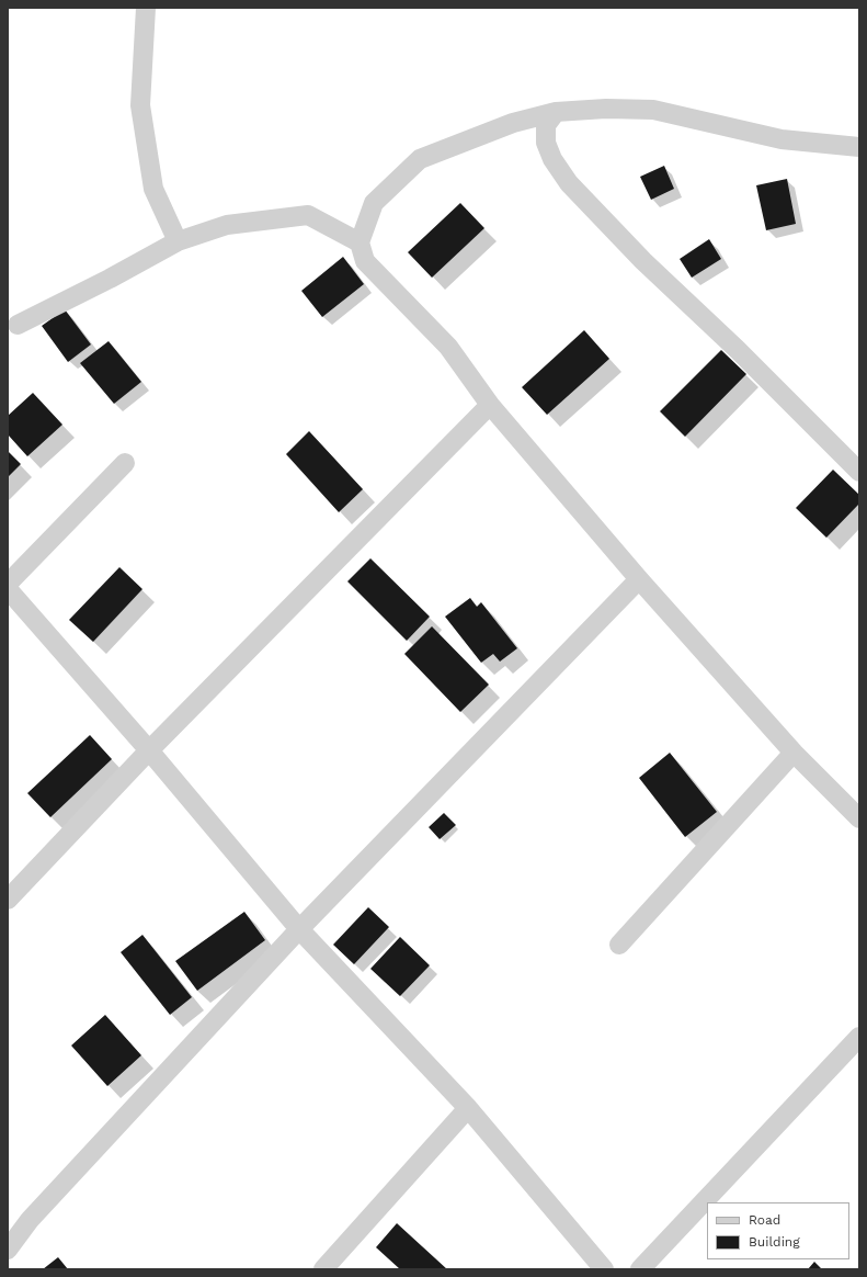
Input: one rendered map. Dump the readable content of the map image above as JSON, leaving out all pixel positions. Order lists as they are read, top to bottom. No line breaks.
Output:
{"legend":["Road","Building"]}
